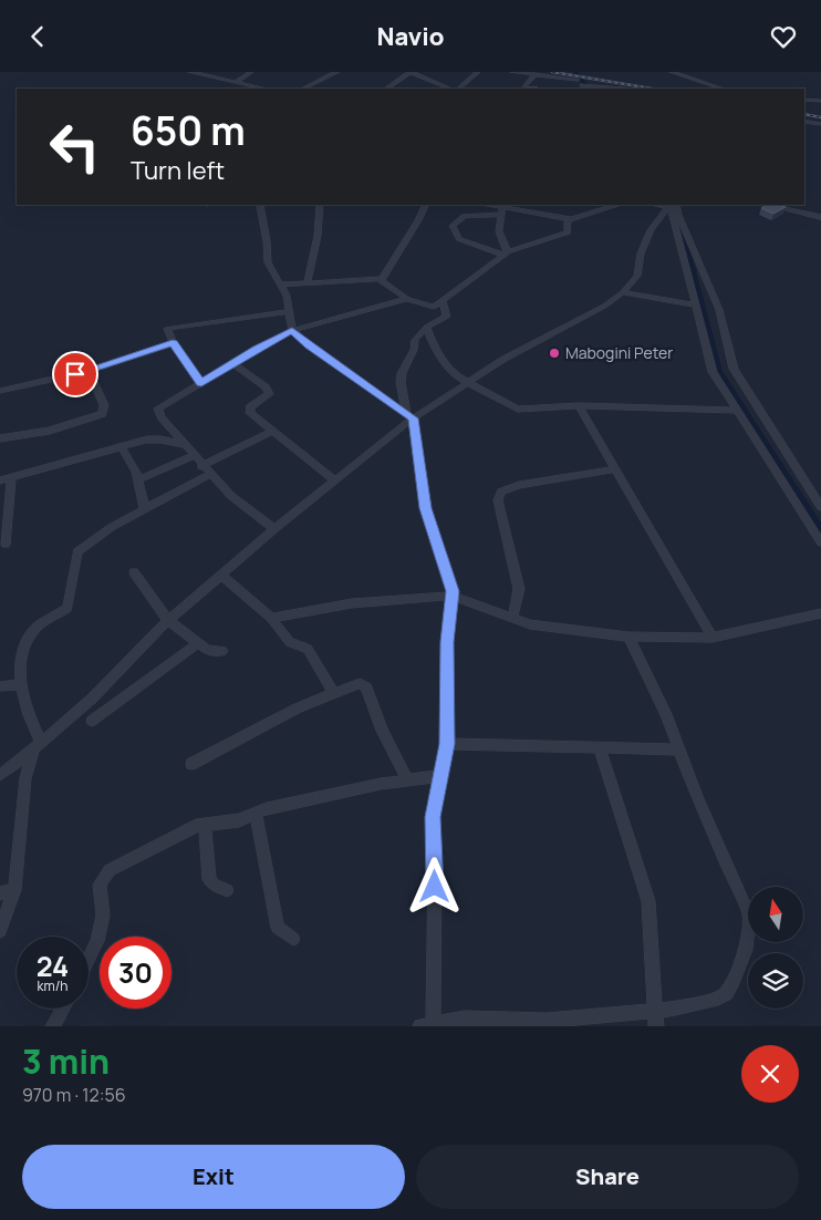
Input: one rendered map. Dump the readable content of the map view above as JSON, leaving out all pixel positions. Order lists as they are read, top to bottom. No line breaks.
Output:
{"places":["Mabogini Peter"],"north":"top","page":{"header":"Navio","turn":["650 m","Turn left"],"speed":"24 km/h","limit":"30","heading":["3 min","970 m · 12:56"],"buttons":["Exit","Share"]}}
